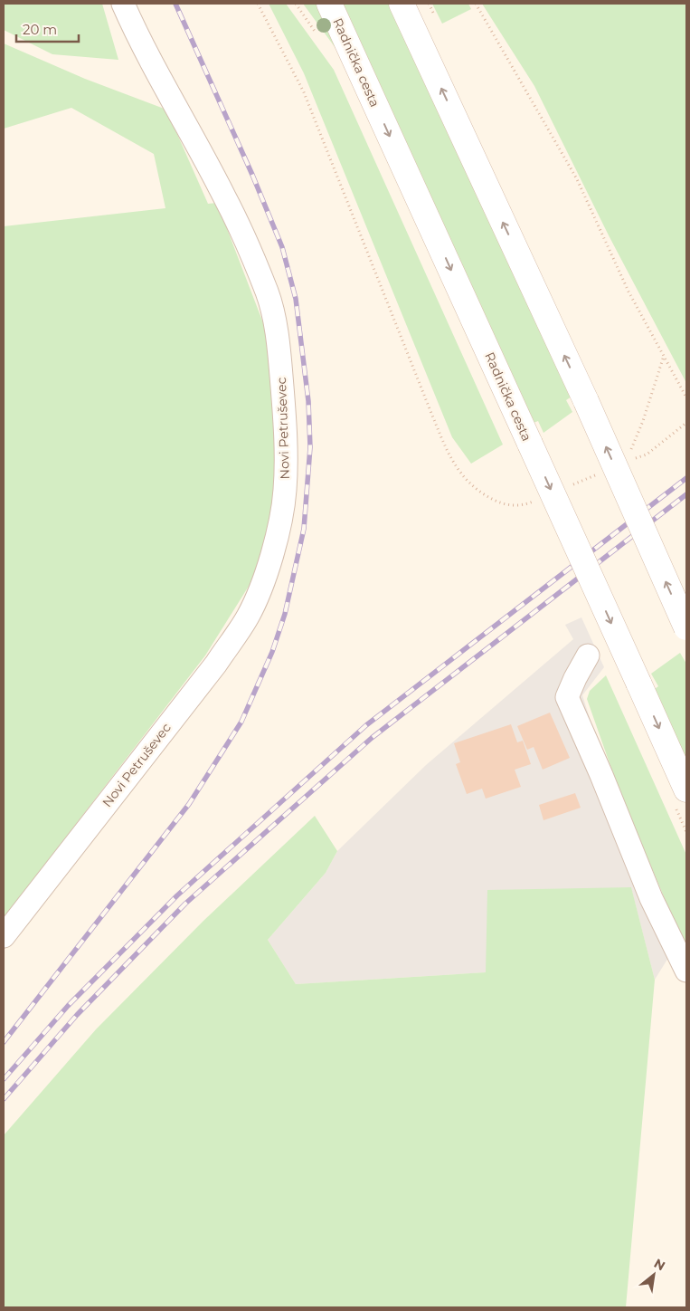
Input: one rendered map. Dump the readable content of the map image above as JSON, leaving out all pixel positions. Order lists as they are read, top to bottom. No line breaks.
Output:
{"streets":{"main road":["Radnička cesta"],"street":["Novi Petruševec"]},"scale_bar":"20 m","north":"top right"}
